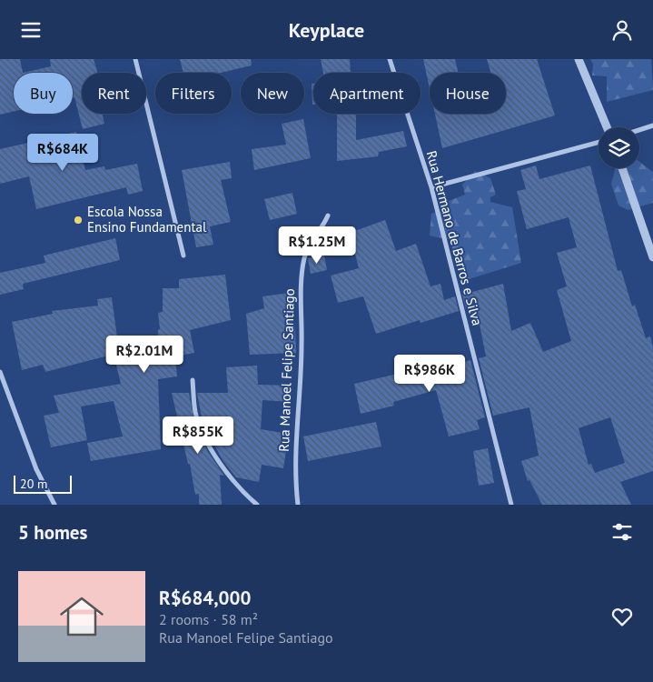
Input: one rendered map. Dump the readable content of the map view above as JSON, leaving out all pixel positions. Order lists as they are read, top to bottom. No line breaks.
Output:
{"streets":{"street":["Rua Hermano de Barros e Silva","Rua Manoel Felipe Santiago"]},"places":["Escola Nossa Ensino Fundamental"],"scale_bar":"20 m","page":{"header":"Keyplace","chip":["Buy","Rent","Filters","New","Apartment","House"],"price":["R$684K","R$1.25M","R$2.01M","R$986K","R$855K"],"scale":"20 m","heading":"5 homes","list":[{"name":"R$684,000","note":"2 rooms · 58 m² · Rua Manoel Felipe Santiago"}]}}
